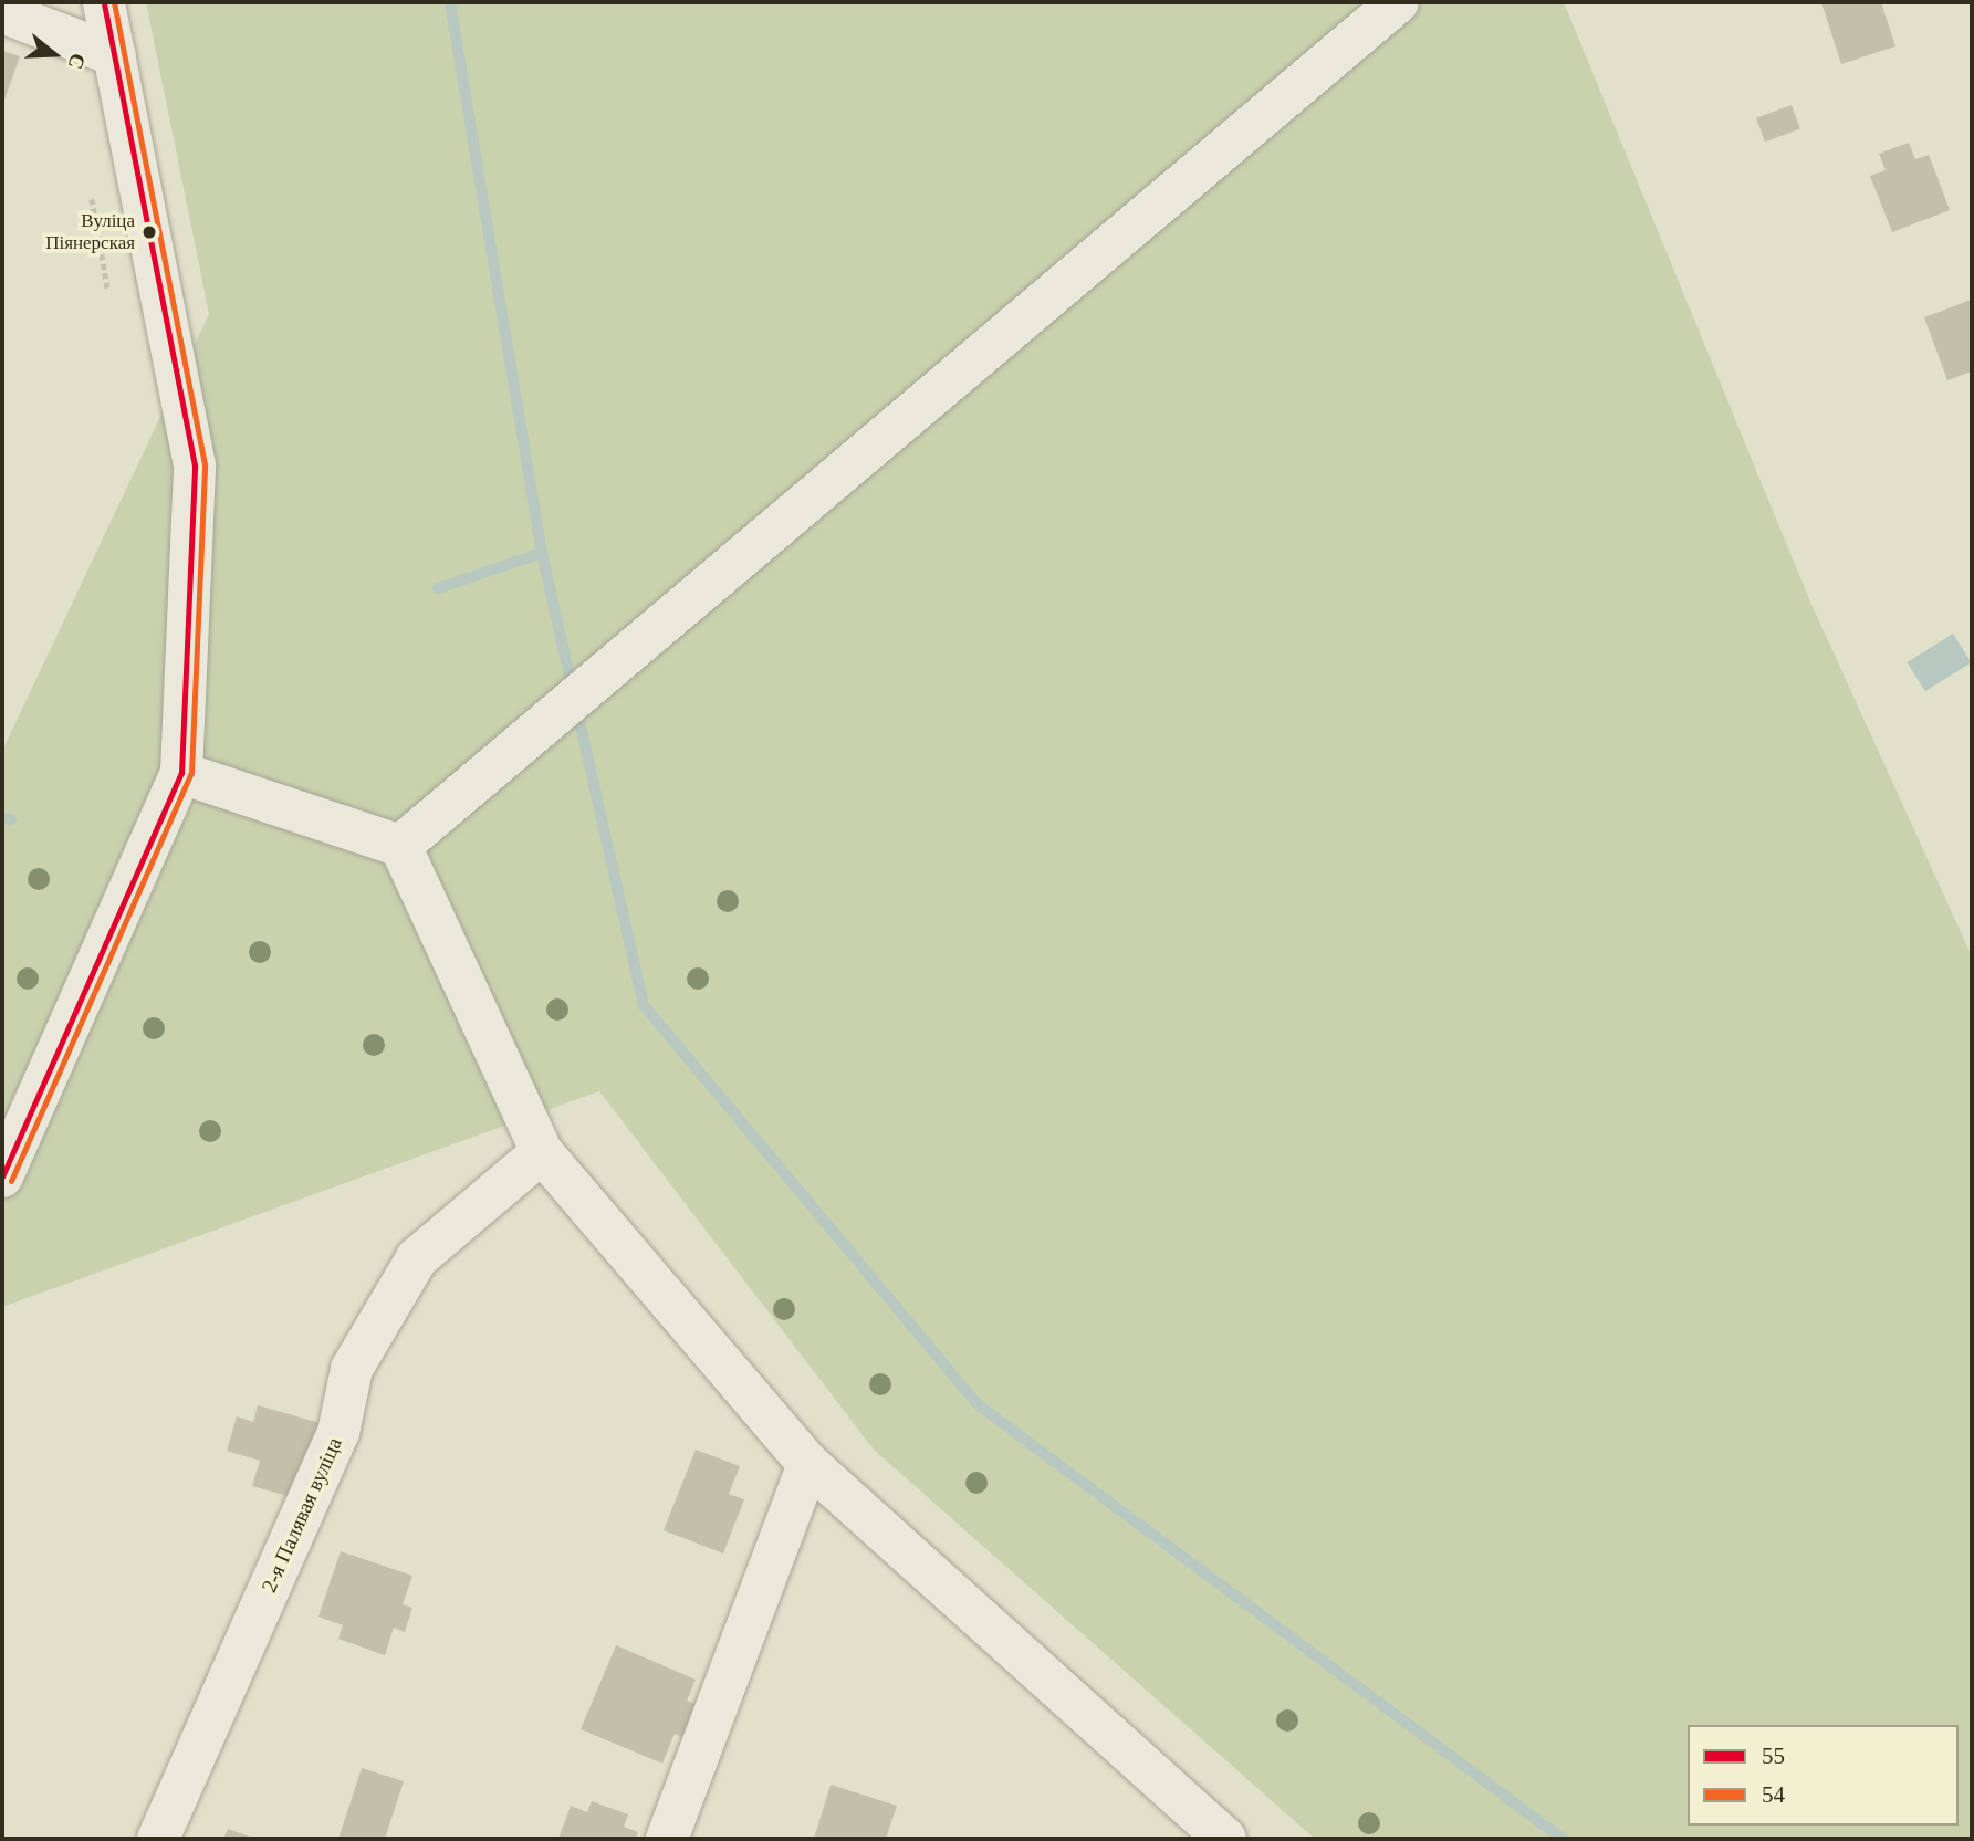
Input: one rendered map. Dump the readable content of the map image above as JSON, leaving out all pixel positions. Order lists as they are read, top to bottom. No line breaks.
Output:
{"streets":{"street":["2-я Палявая вуліца"]},"places":["Вуліца Піянерская"],"lines":["transit line 55","transit line 54"],"legend":["55","54"],"north":"right"}
